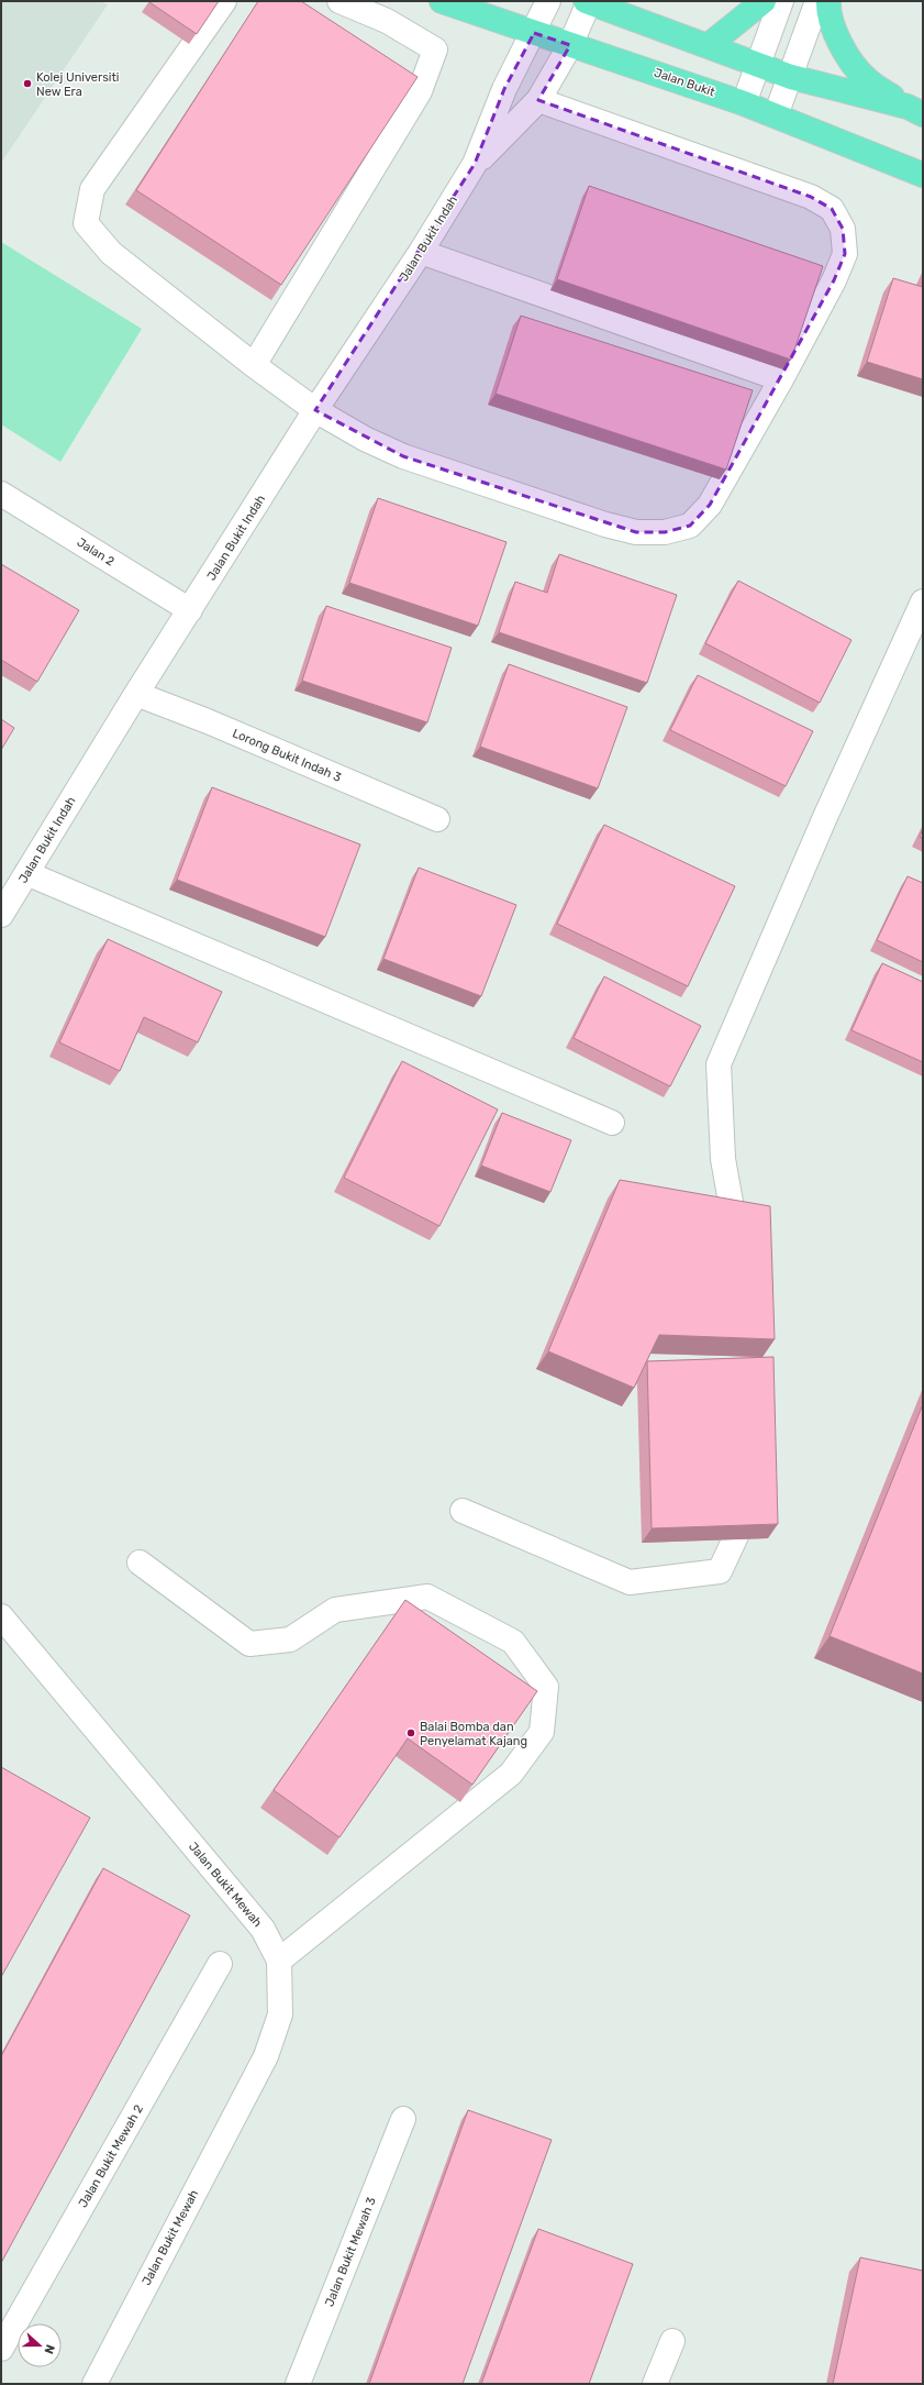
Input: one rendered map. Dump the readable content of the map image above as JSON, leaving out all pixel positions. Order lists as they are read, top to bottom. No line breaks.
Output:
{"streets":{"main road":["Jalan Bukit"],"street":["Jalan Bukit Indah","Jalan 2","Lorong Bukit Indah 3","Jalan Bukit Mewah","Jalan Bukit Mewah 2","Jalan Bukit Mewah 3"]},"crossings":[["Jalan Bukit","Jalan Bukit Indah"],["Jalan Bukit Indah","Jalan 2"],["Jalan Bukit Indah","Lorong Bukit Indah 3"]],"places":["Kolej Universiti New Era","Balai Bomba dan Penyelamat Kajang"],"north":"right"}
